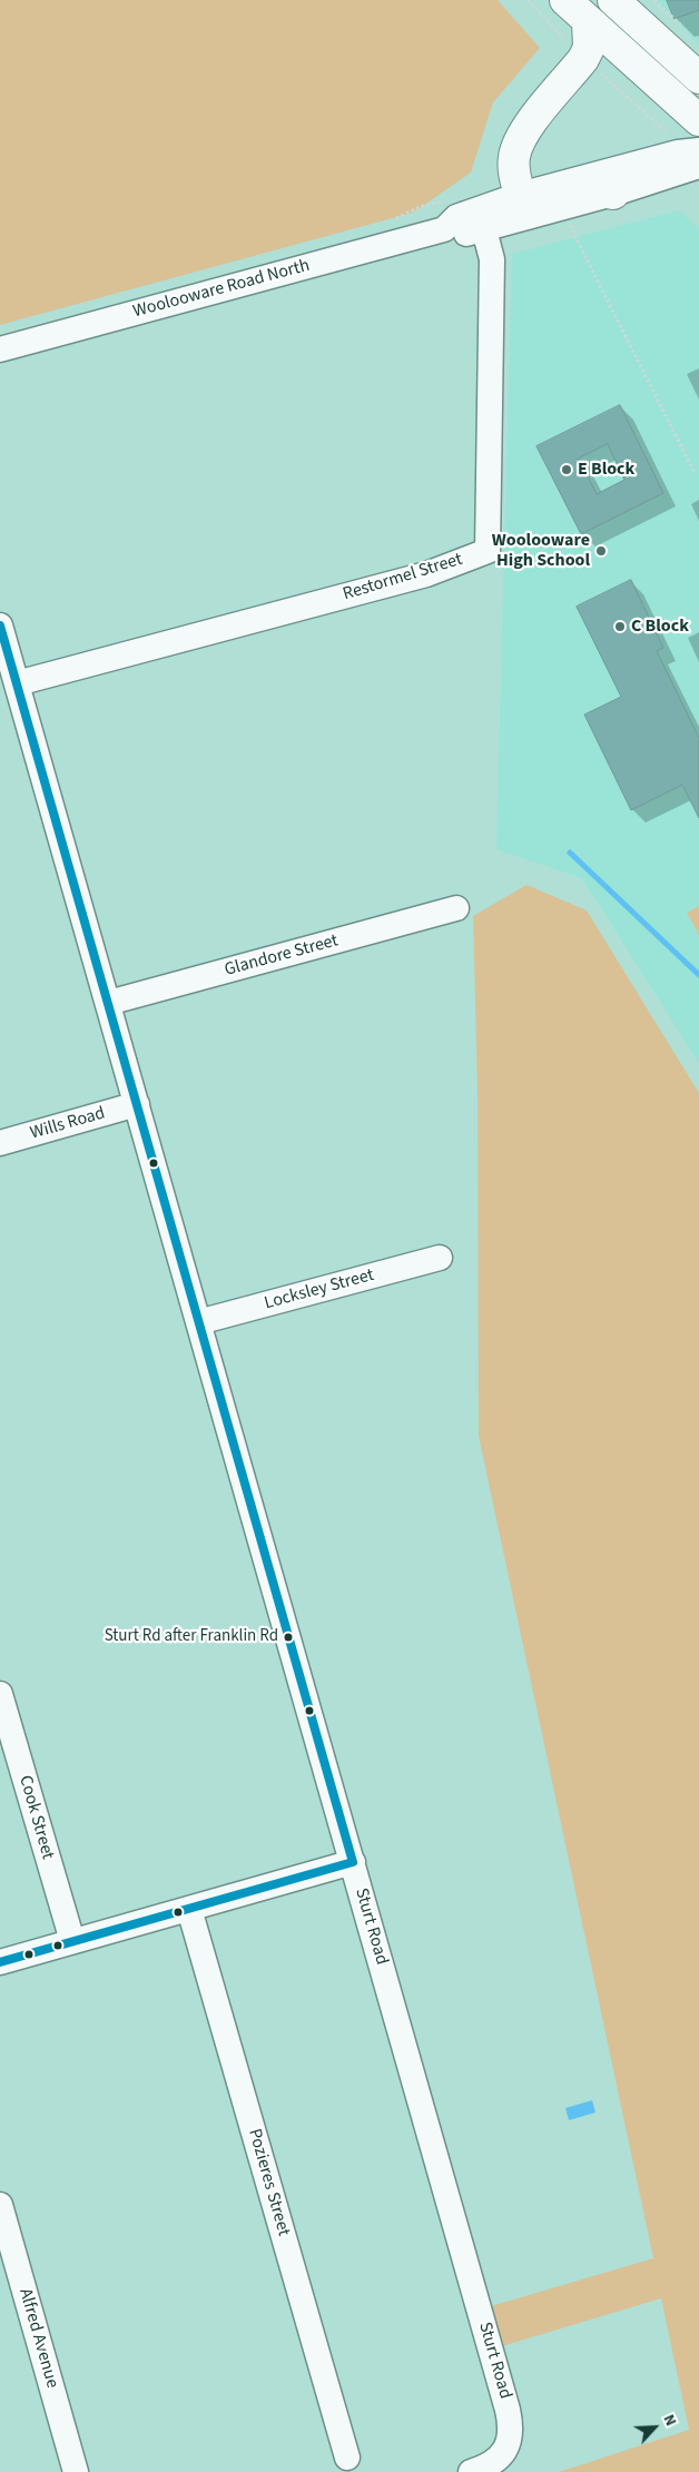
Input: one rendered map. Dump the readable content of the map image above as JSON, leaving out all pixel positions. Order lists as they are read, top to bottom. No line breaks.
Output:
{"streets":{"street":["Woolooware Road North","Restormel Street","Glandore Street","Wills Road","Locksley Street","Cook Street","Sturt Road","Pozieres Street","Alfred Avenue"]},"crossings":[["Woolooware Road North","Restormel Street"],["Restormel Street","Sturt Road"],["Glandore Street","Sturt Road"],["Wills Road","Sturt Road"],["Locksley Street","Sturt Road"]],"places":["E Block","Woolooware High School","C Block","Sturt Rd after Franklin Rd"],"north":"top right"}
